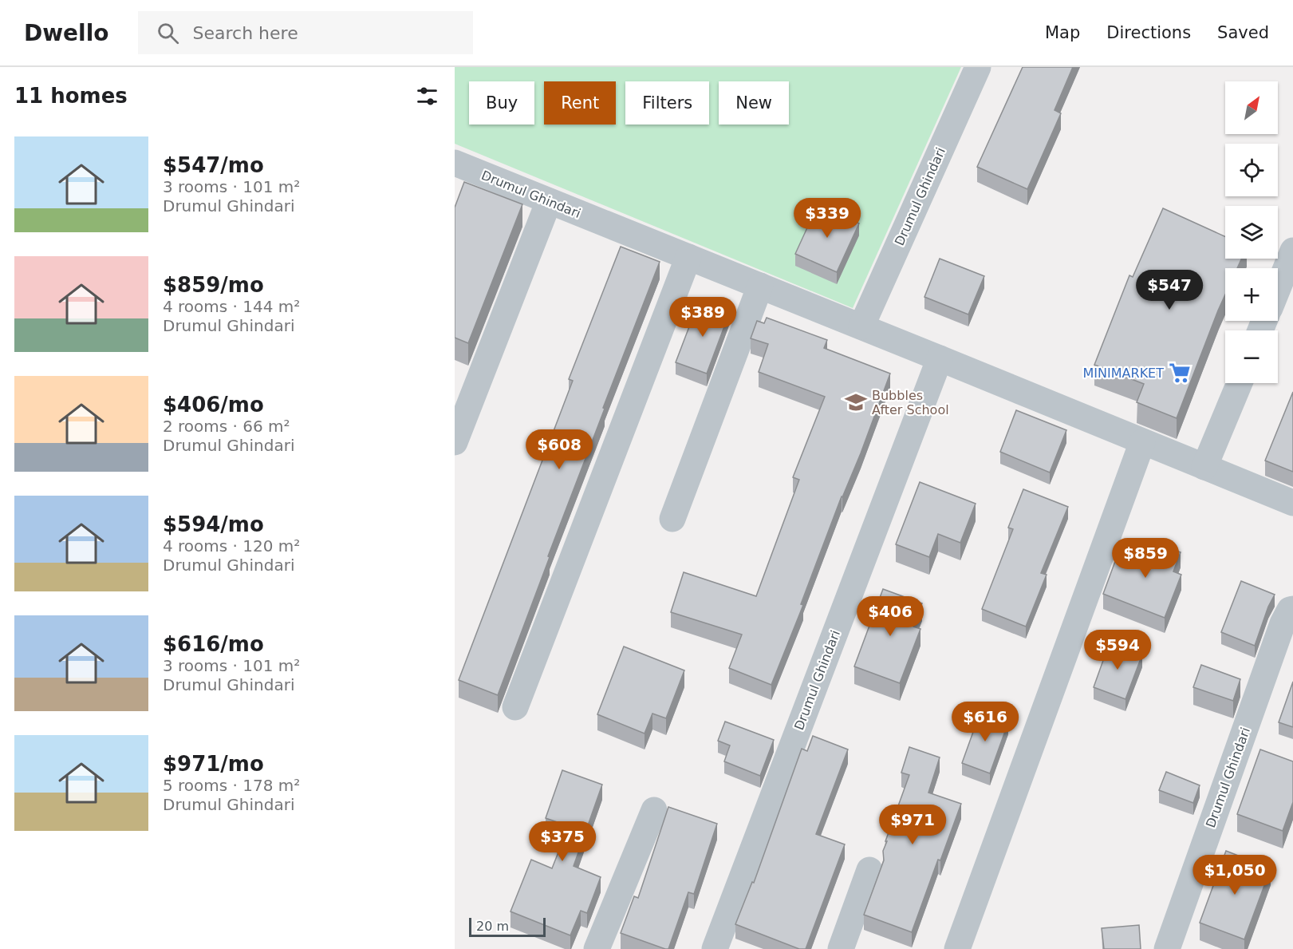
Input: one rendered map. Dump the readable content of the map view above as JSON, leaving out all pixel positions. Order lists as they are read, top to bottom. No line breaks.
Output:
{"streets":{"street":["Drumul Ghindari"]},"places":{"supermarket":["MINIMARKET"],"school or university":["Bubbles After School"]},"scale_bar":"20 m","north":"top right","page":{"header":"Dwello","search":"Search here","nav":["Map","Directions","Saved"],"heading":"11 homes","map_buttons":["+","−"],"chip":["Buy","Rent","Filters","New"],"list":[{"name":"$547/mo","note":"3 rooms · 101 m² · Drumul Ghindari"},{"name":"$859/mo","note":"4 rooms · 144 m² · Drumul Ghindari"},{"name":"$406/mo","note":"2 rooms · 66 m² · Drumul Ghindari"},{"name":"$594/mo","note":"4 rooms · 120 m² · Drumul Ghindari"},{"name":"$616/mo","note":"3 rooms · 101 m² · Drumul Ghindari"},{"name":"$971/mo","note":"5 rooms · 178 m² · Drumul Ghindari"}],"price":["$339","$547","$389","$608","$859","$406","$594","$616","$971","$375","$1,050"],"scale":"20 m"}}
